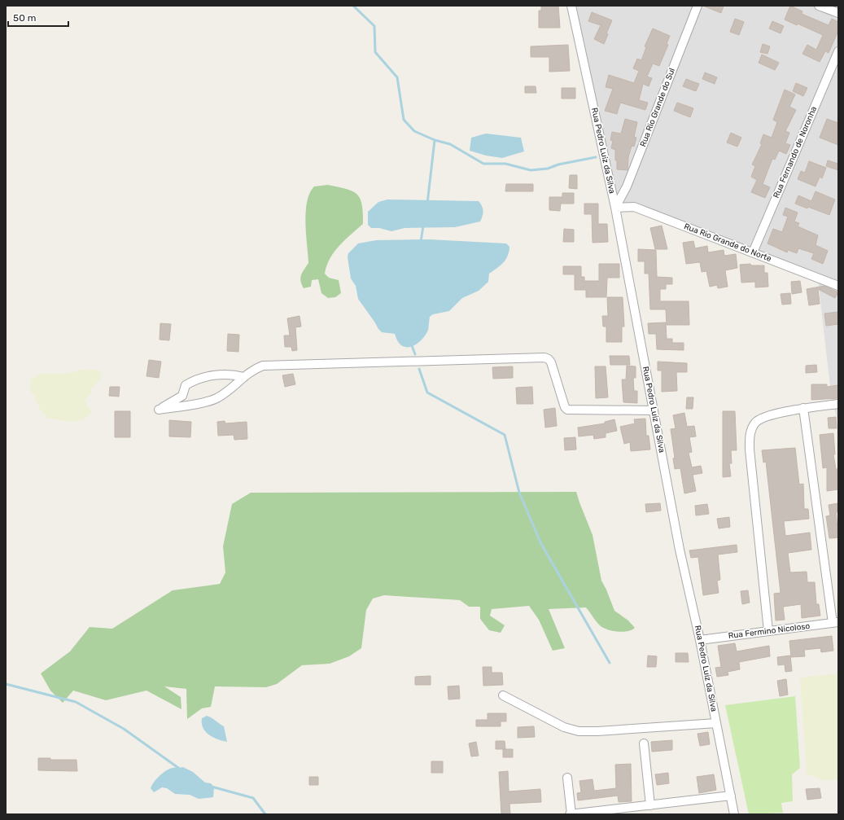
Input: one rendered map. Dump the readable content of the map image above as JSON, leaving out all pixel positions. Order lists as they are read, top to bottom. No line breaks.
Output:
{"streets":{"street":["Rua Rio Grande do Sul","Rua Pedro Luiz da Silva","Rua Fernando de Noronha","Rua Rio Grande do Norte","Rua Fermino Nicoloso"]},"crossings":[["Rua Rio Grande do Sul","Rua Pedro Luiz da Silva"],["Rua Rio Grande do Sul","Rua Rio Grande do Norte"],["Rua Pedro Luiz da Silva","Rua Rio Grande do Norte"],["Rua Pedro Luiz da Silva","Rua Fermino Nicoloso"],["Rua Fernando de Noronha","Rua Rio Grande do Norte"]],"scale_bar":"50 m"}
